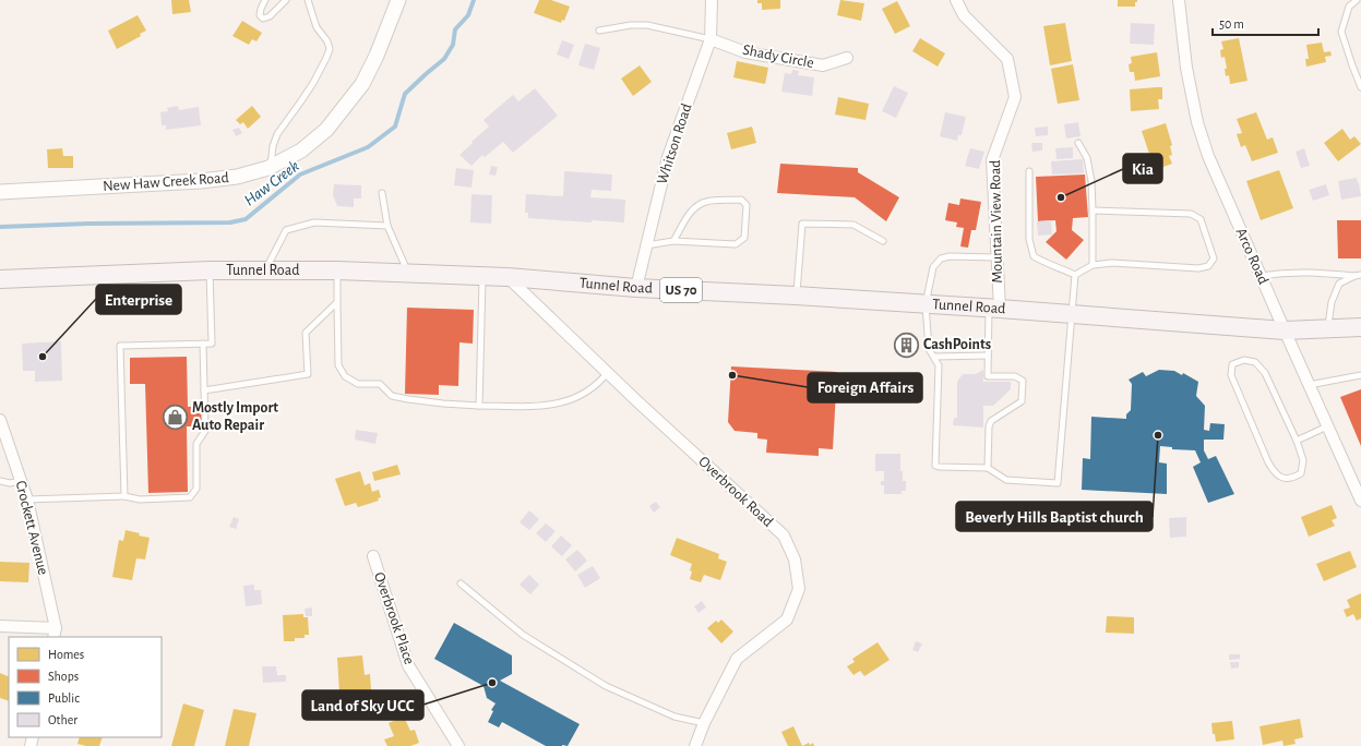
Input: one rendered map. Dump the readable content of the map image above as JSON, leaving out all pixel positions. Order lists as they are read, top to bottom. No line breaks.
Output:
{"streets":{"main road":["Tunnel Road","US 70"],"street":["Shady Circle","Whitson Road","New Haw Creek Road","Mountain View Road","Arco Road","Overbrook Road","Crockett Avenue","Overbrook Place"]},"crossings":[["Shady Circle","Whitson Road"],["Whitson Road","Tunnel Road"],["Mountain View Road","Tunnel Road"],["Arco Road","Tunnel Road"],["Tunnel Road","Overbrook Road"]],"water":["Haw Creek"],"places":{"other":["Kia","Enterprise","Foreign Affairs","Beverly Hills Baptist church","Land of Sky UCC"],"building":["CashPoints"],"shop":["Mostly Import Auto Repair"]},"legend":["Homes","Shops","Public","Other"],"scale_bar":"50 m"}
